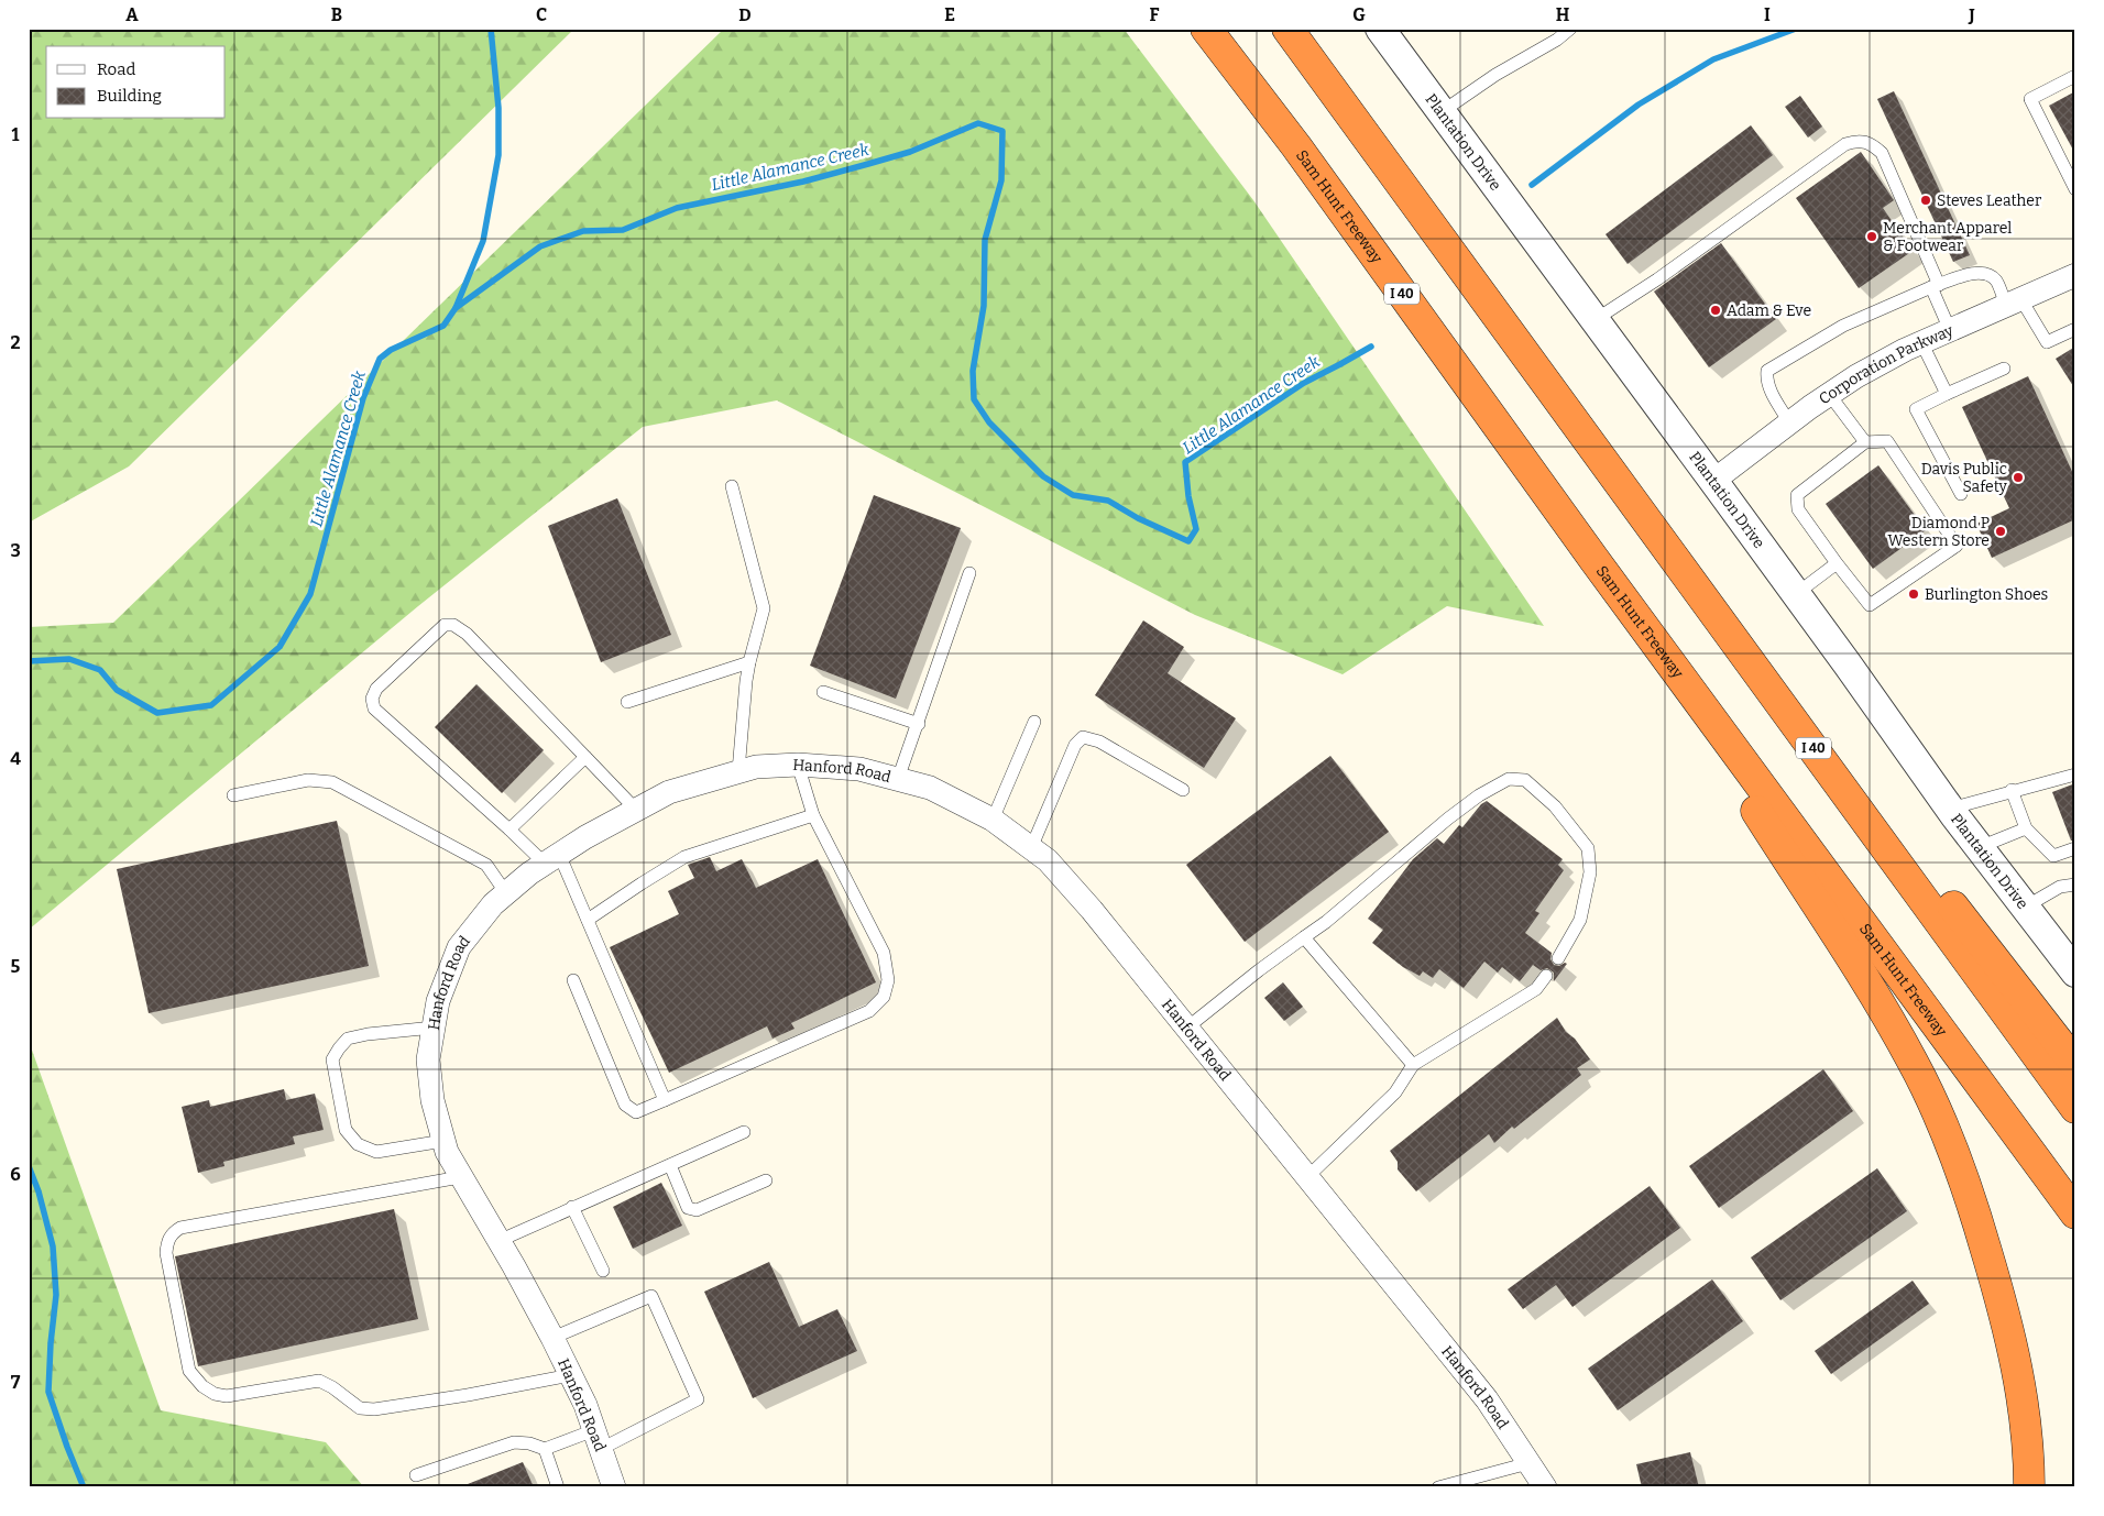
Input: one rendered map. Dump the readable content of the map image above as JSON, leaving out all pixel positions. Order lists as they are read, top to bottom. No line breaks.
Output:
{"streets":{"highway":["Sam Hunt Freeway","I 40"],"street":["Plantation Drive","Corporation Parkway","Hanford Road"]},"crossings":[["Plantation Drive","Corporation Parkway"]],"water":["Little Alamance Creek"],"places":["Steves Leather","Merchant Apparel & Footwear","Adam & Eve","Davis Public Safety","Diamond P Western Store","Burlington Shoes"],"legend":["Road","Building"],"grid":{"columns":["A","B","C","D","E","F","G","H","I","J"],"rows":["1","2","3","4","5","6","7"]}}
